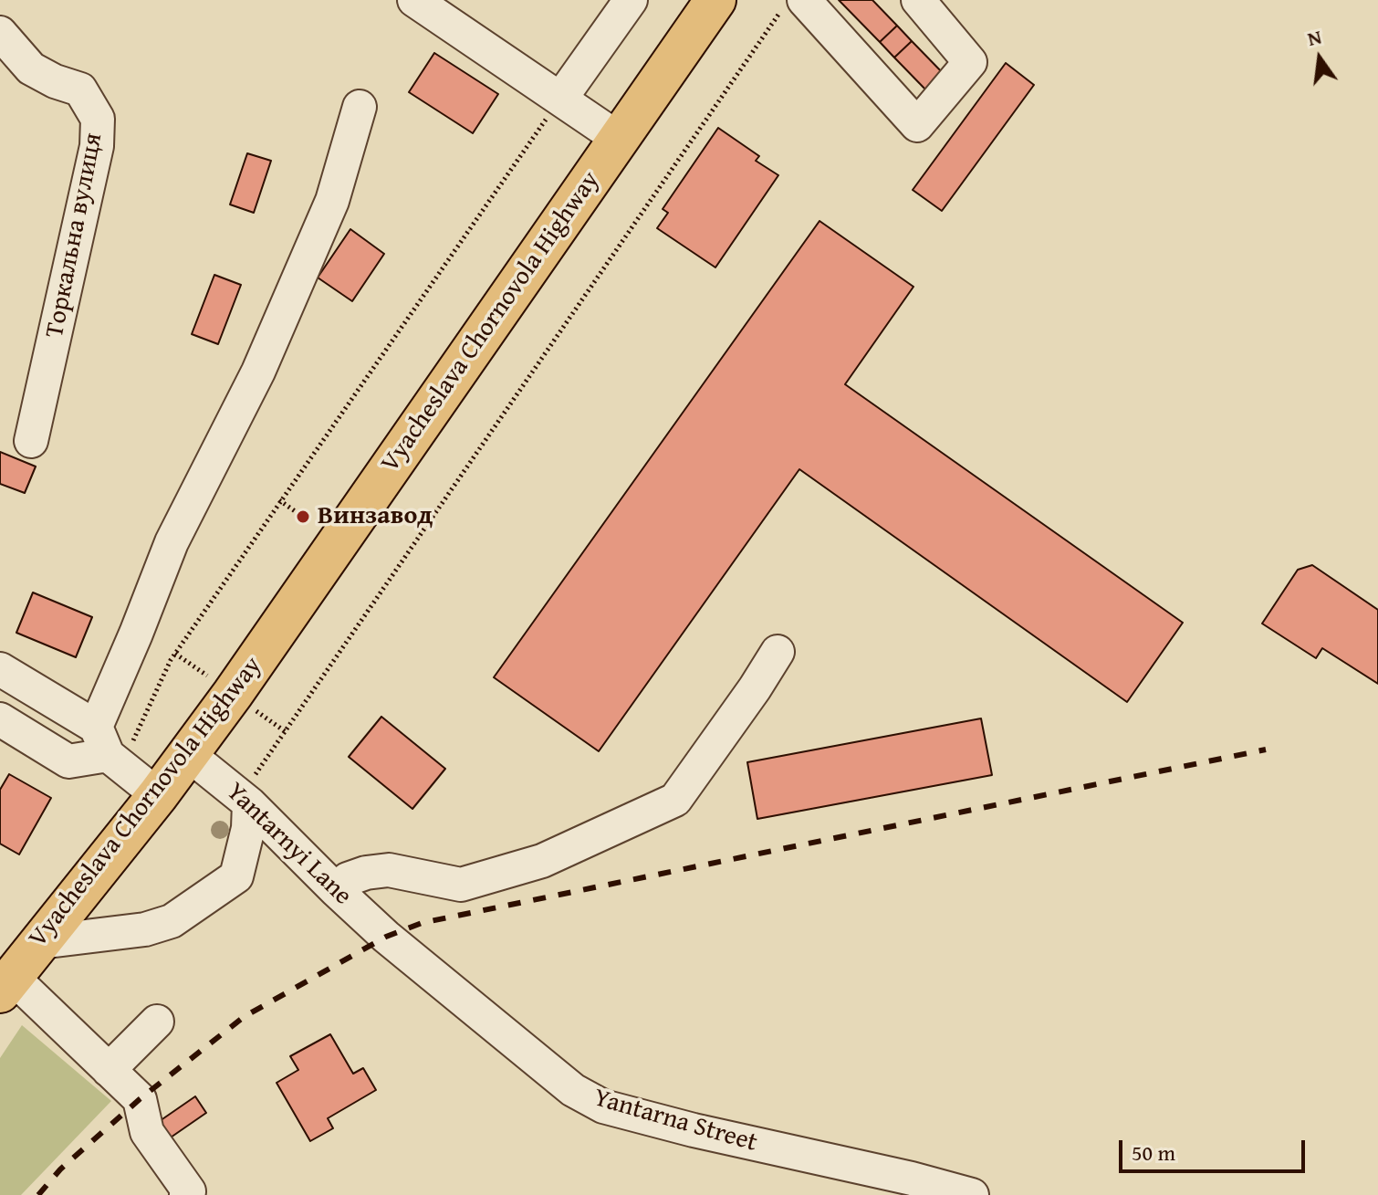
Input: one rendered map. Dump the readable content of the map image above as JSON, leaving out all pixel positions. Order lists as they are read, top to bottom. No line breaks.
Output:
{"streets":{"main road":["Vyacheslava Chornovola Highway"],"street":["Торкальна вулиця","Yantarnyi Lane","Yantarna Street"]},"crossings":[["Vyacheslava Chornovola Highway","Yantarnyi Lane"],["Yantarnyi Lane","Yantarna Street"]],"places":["Винзавод"],"scale_bar":"50 m","north":"top"}
